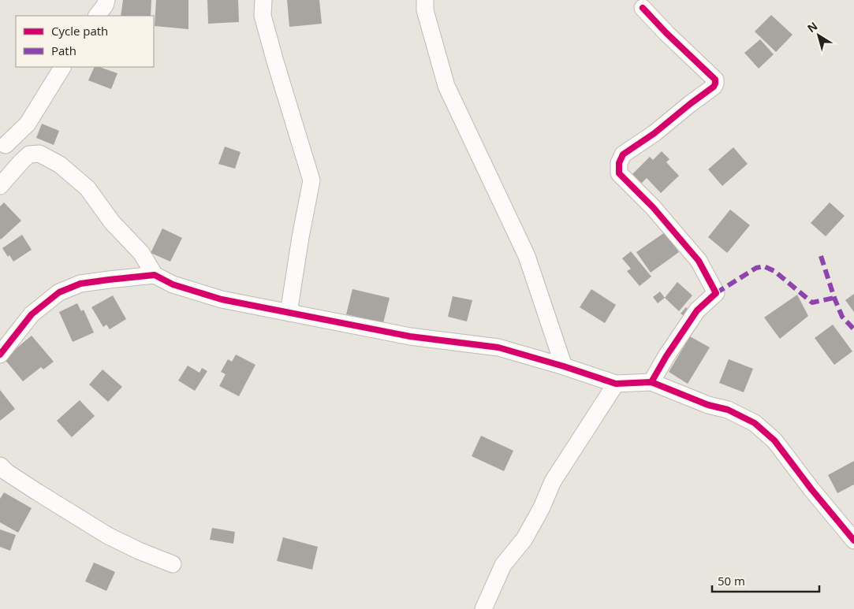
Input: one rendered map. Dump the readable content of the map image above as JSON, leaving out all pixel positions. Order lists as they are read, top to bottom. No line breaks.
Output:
{"legend":["Cycle path","Path"],"scale_bar":"50 m","north":"top left"}
